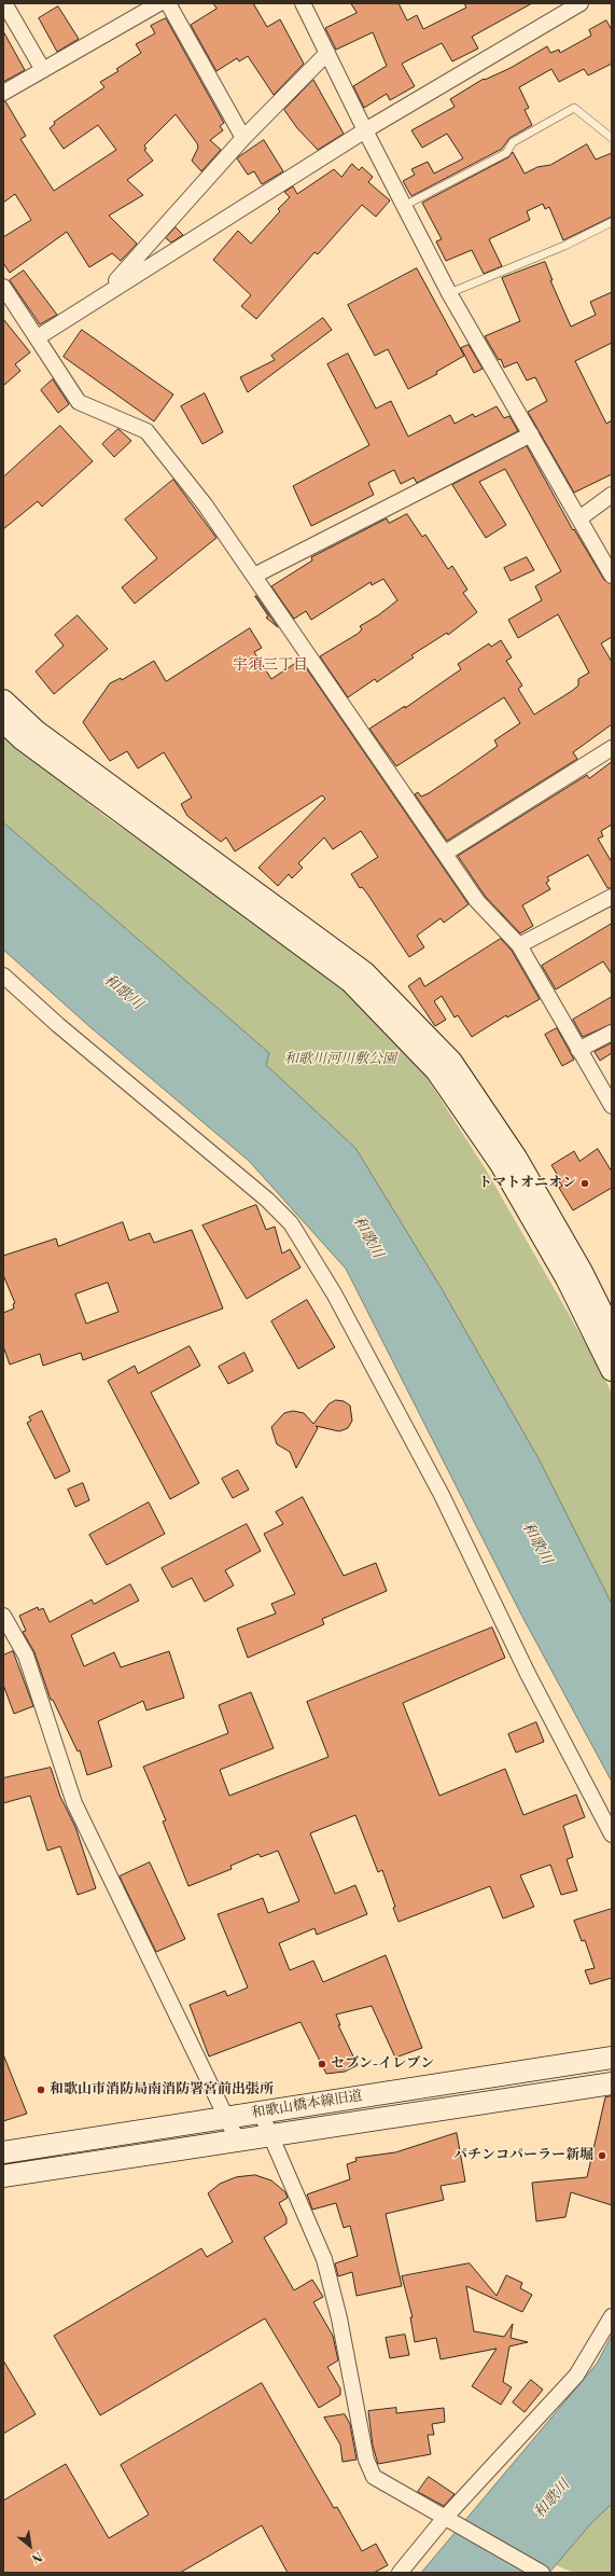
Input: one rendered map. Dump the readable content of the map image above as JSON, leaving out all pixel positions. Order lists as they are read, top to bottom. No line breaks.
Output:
{"streets":{"street":["和歌山橋本線旧道"]},"districts":["宇須三丁目"],"water":["和歌川"],"parks":["和歌川河川敷公園"],"places":["トマトオニオン","セブン-イレブン","和歌山市消防局南消防署宮前出張所","パチンコパーラー新堀"],"north":"bottom right"}
